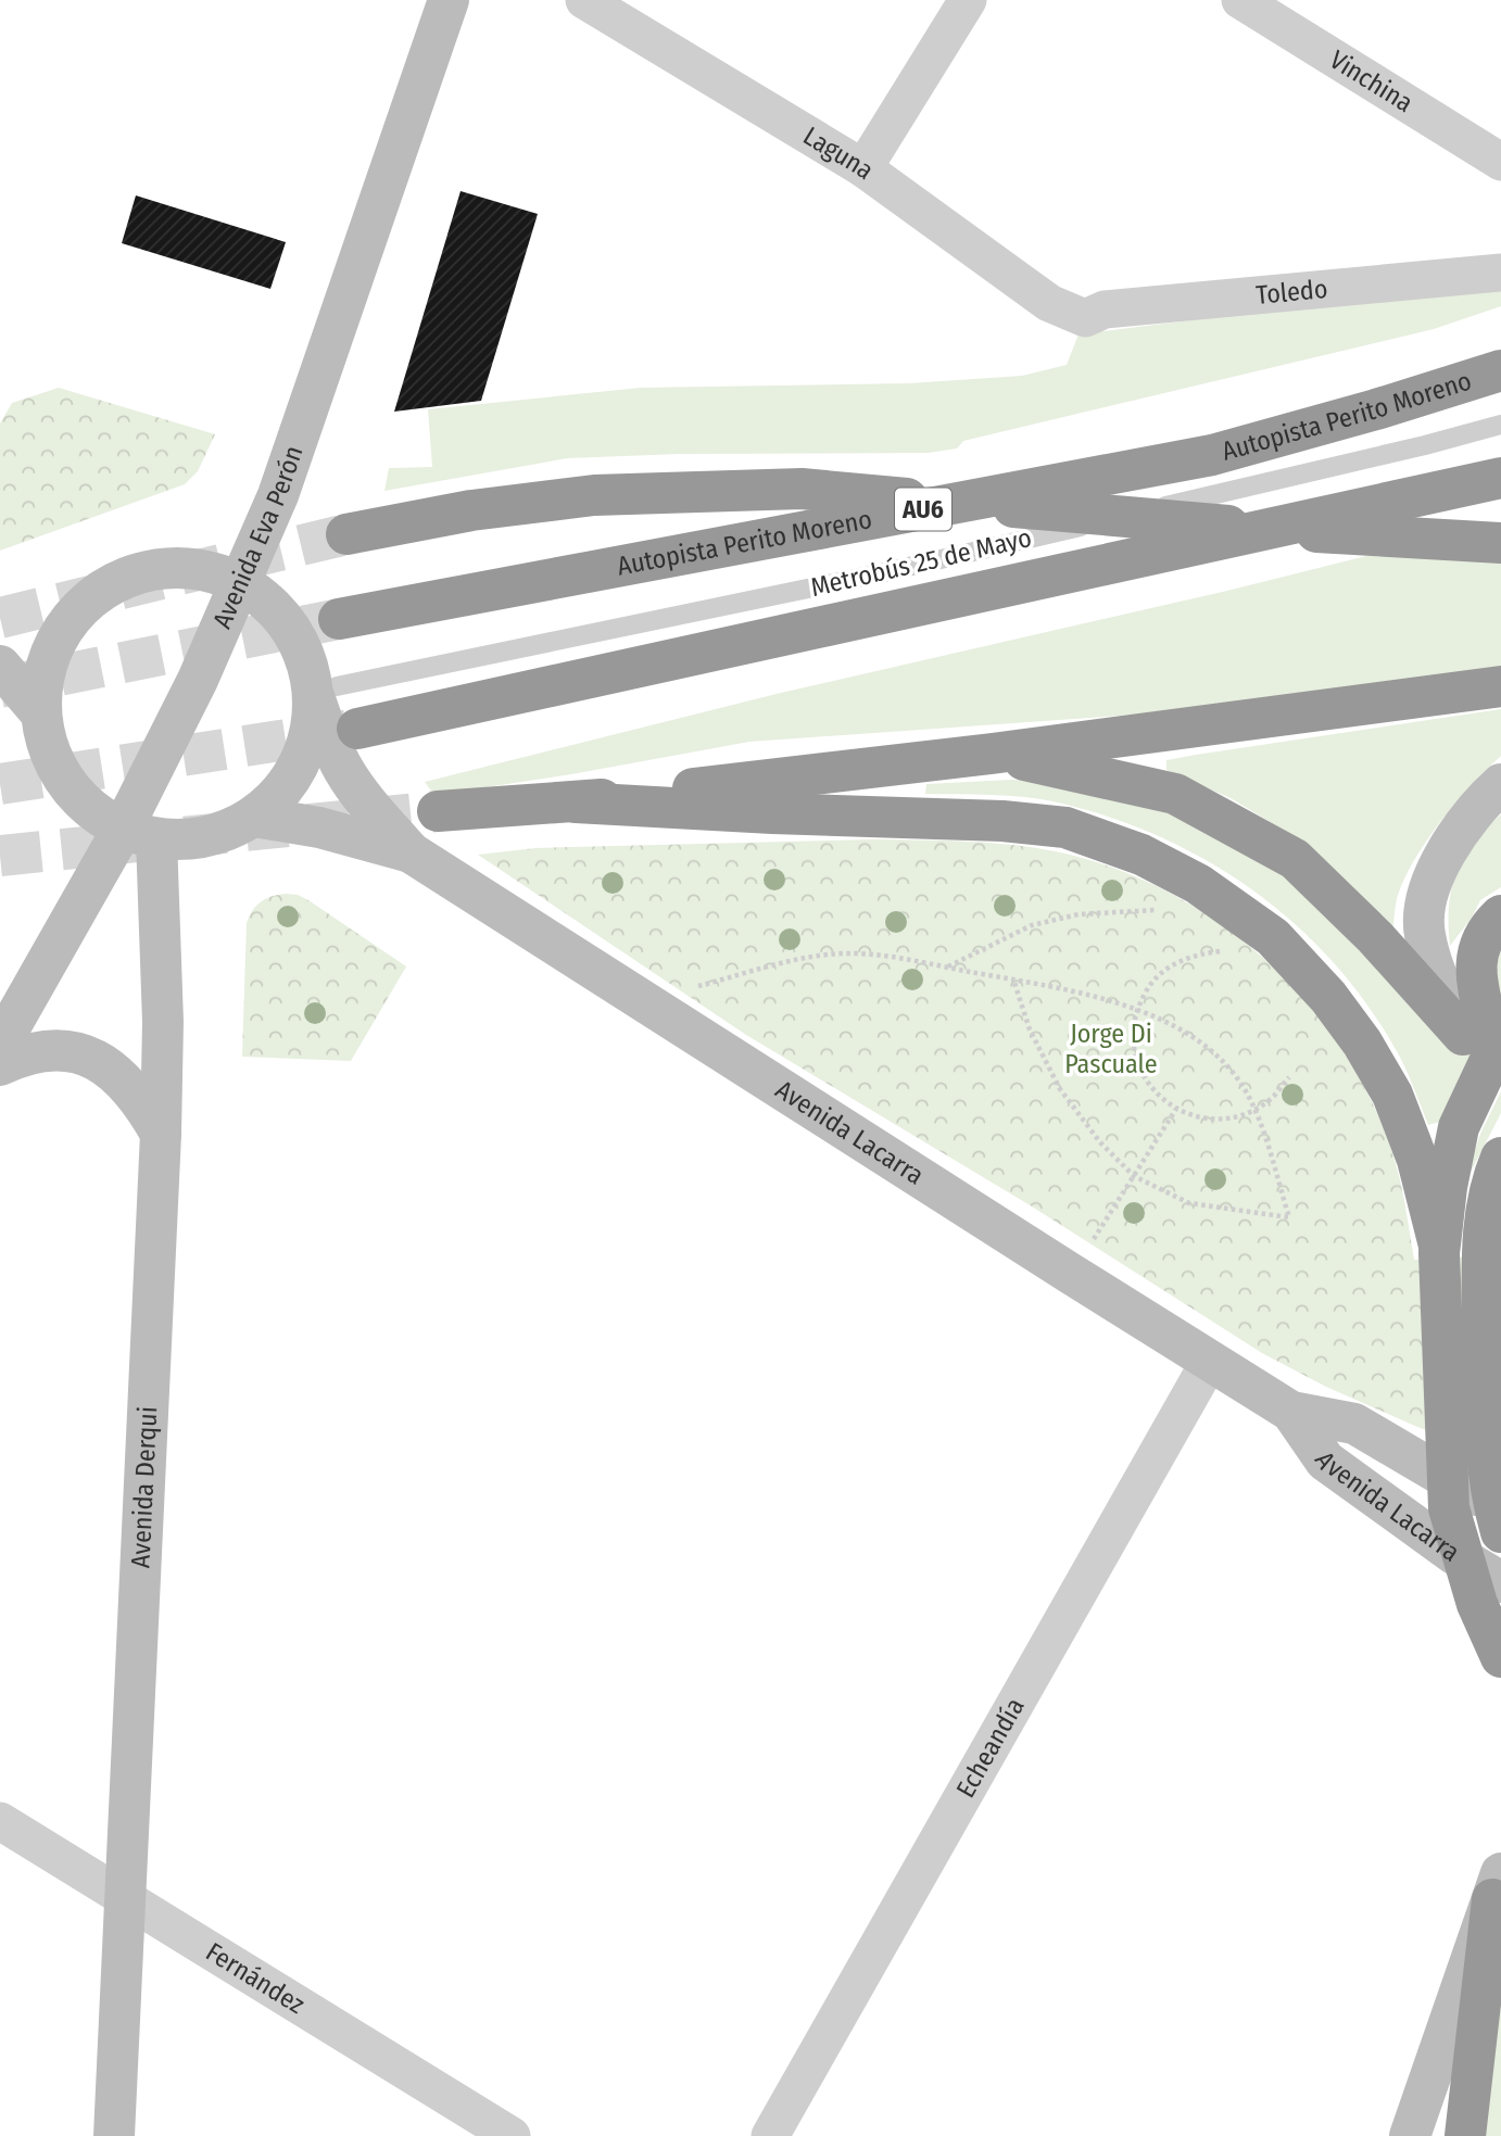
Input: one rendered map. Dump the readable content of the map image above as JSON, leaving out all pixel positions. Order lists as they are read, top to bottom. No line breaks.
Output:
{"streets":{"highway":["Autopista Perito Moreno","AU6"],"main road":["Avenida Eva Perón","Avenida Lacarra","Avenida Derqui"],"street":["Vinchina","Laguna","Toledo","Echeandía","Fernández"],"lane":["Metrobús 25 de Mayo"]},"crossings":[["Laguna","Toledo"],["Avenida Eva Perón","Avenida Derqui"],["Metrobús 25 de Mayo","Avenida Lacarra"],["Avenida Lacarra","Echeandía"],["Avenida Derqui","Fernández"]],"parks":["Jorge Di Pascuale"]}
